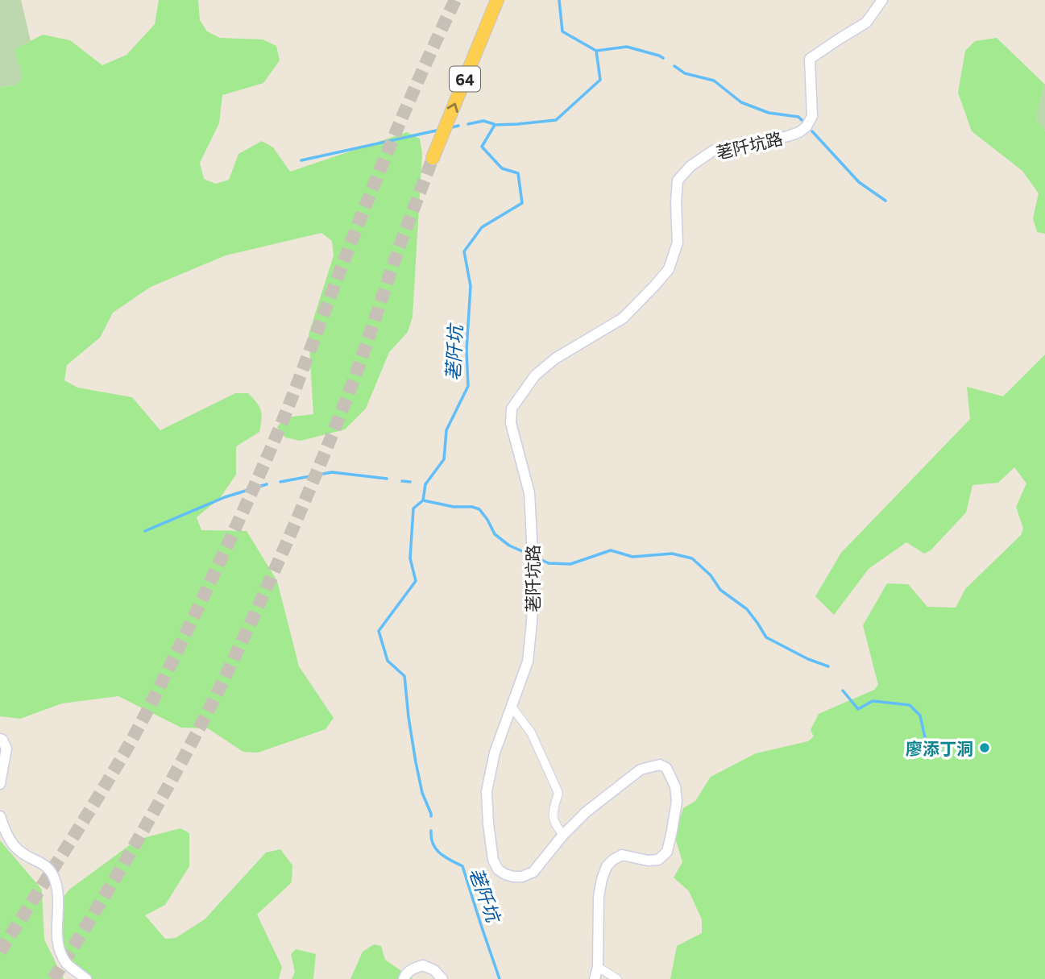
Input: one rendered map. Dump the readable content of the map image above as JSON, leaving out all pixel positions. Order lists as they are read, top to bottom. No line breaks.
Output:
{"streets":{"highway":["64"],"street":["荖阡坑路"]},"water":["荖阡坑"],"places":["廖添丁洞"]}
